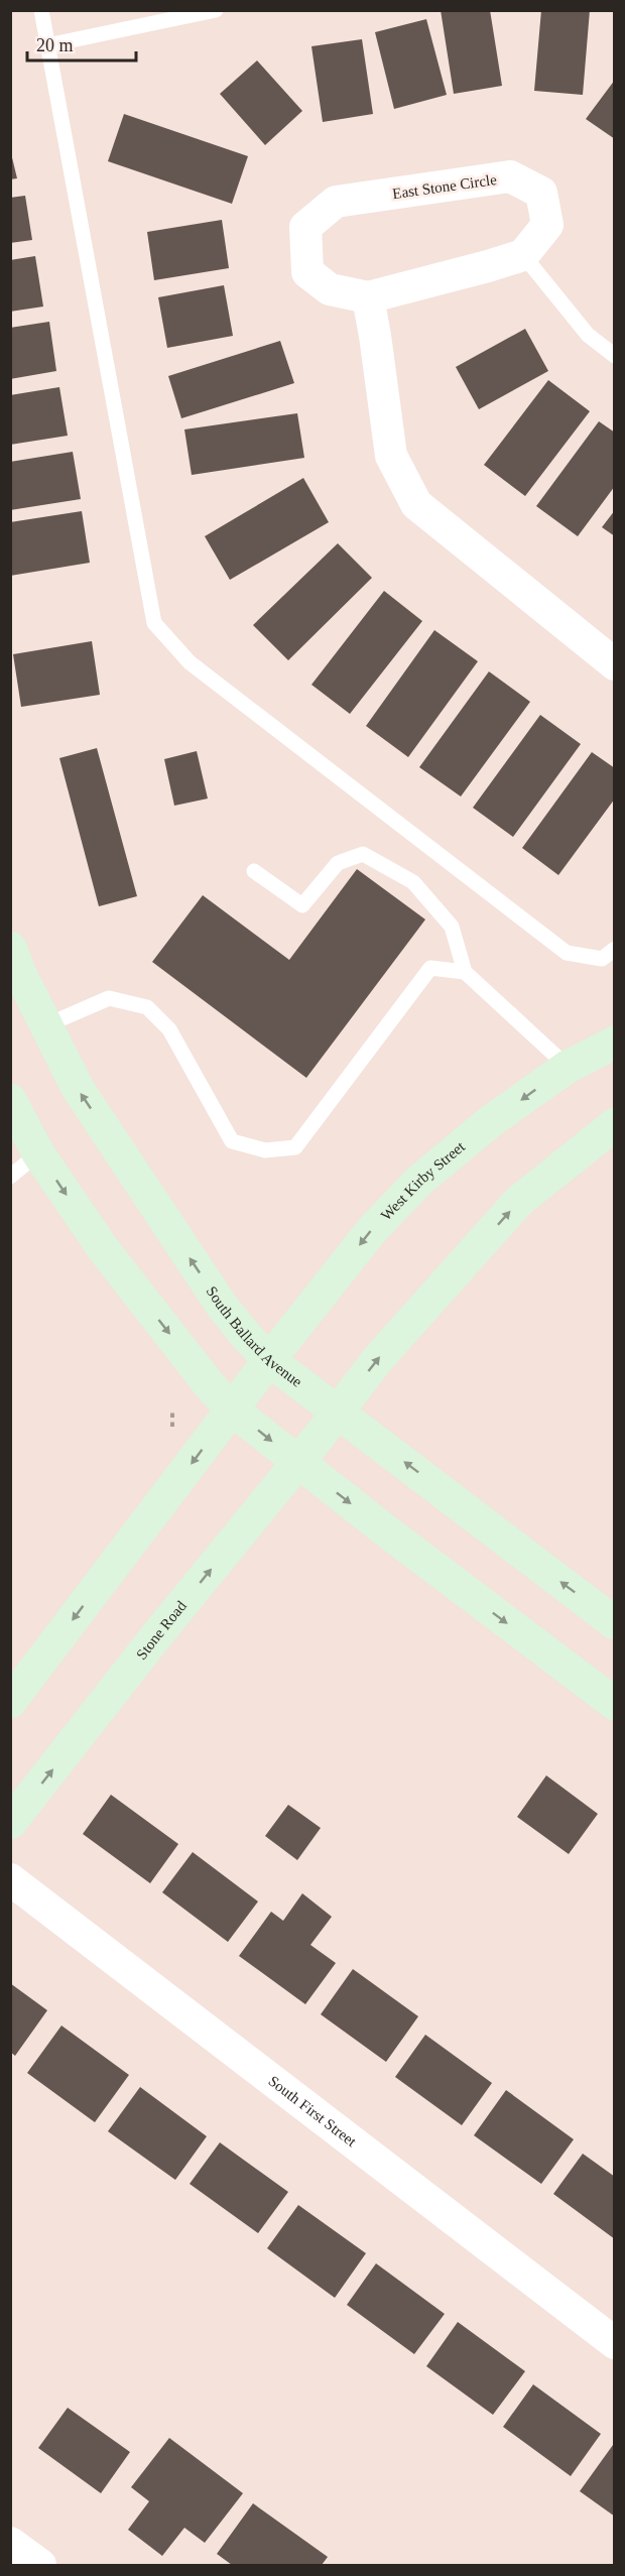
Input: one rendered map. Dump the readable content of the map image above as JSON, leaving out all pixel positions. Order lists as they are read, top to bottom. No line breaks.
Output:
{"streets":{"main road":["West Kirby Street","South Ballard Avenue","Stone Road"],"street":["East Stone Circle","South First Street"]},"crossings":[["West Kirby Street","South Ballard Avenue"]],"scale_bar":"20 m"}
